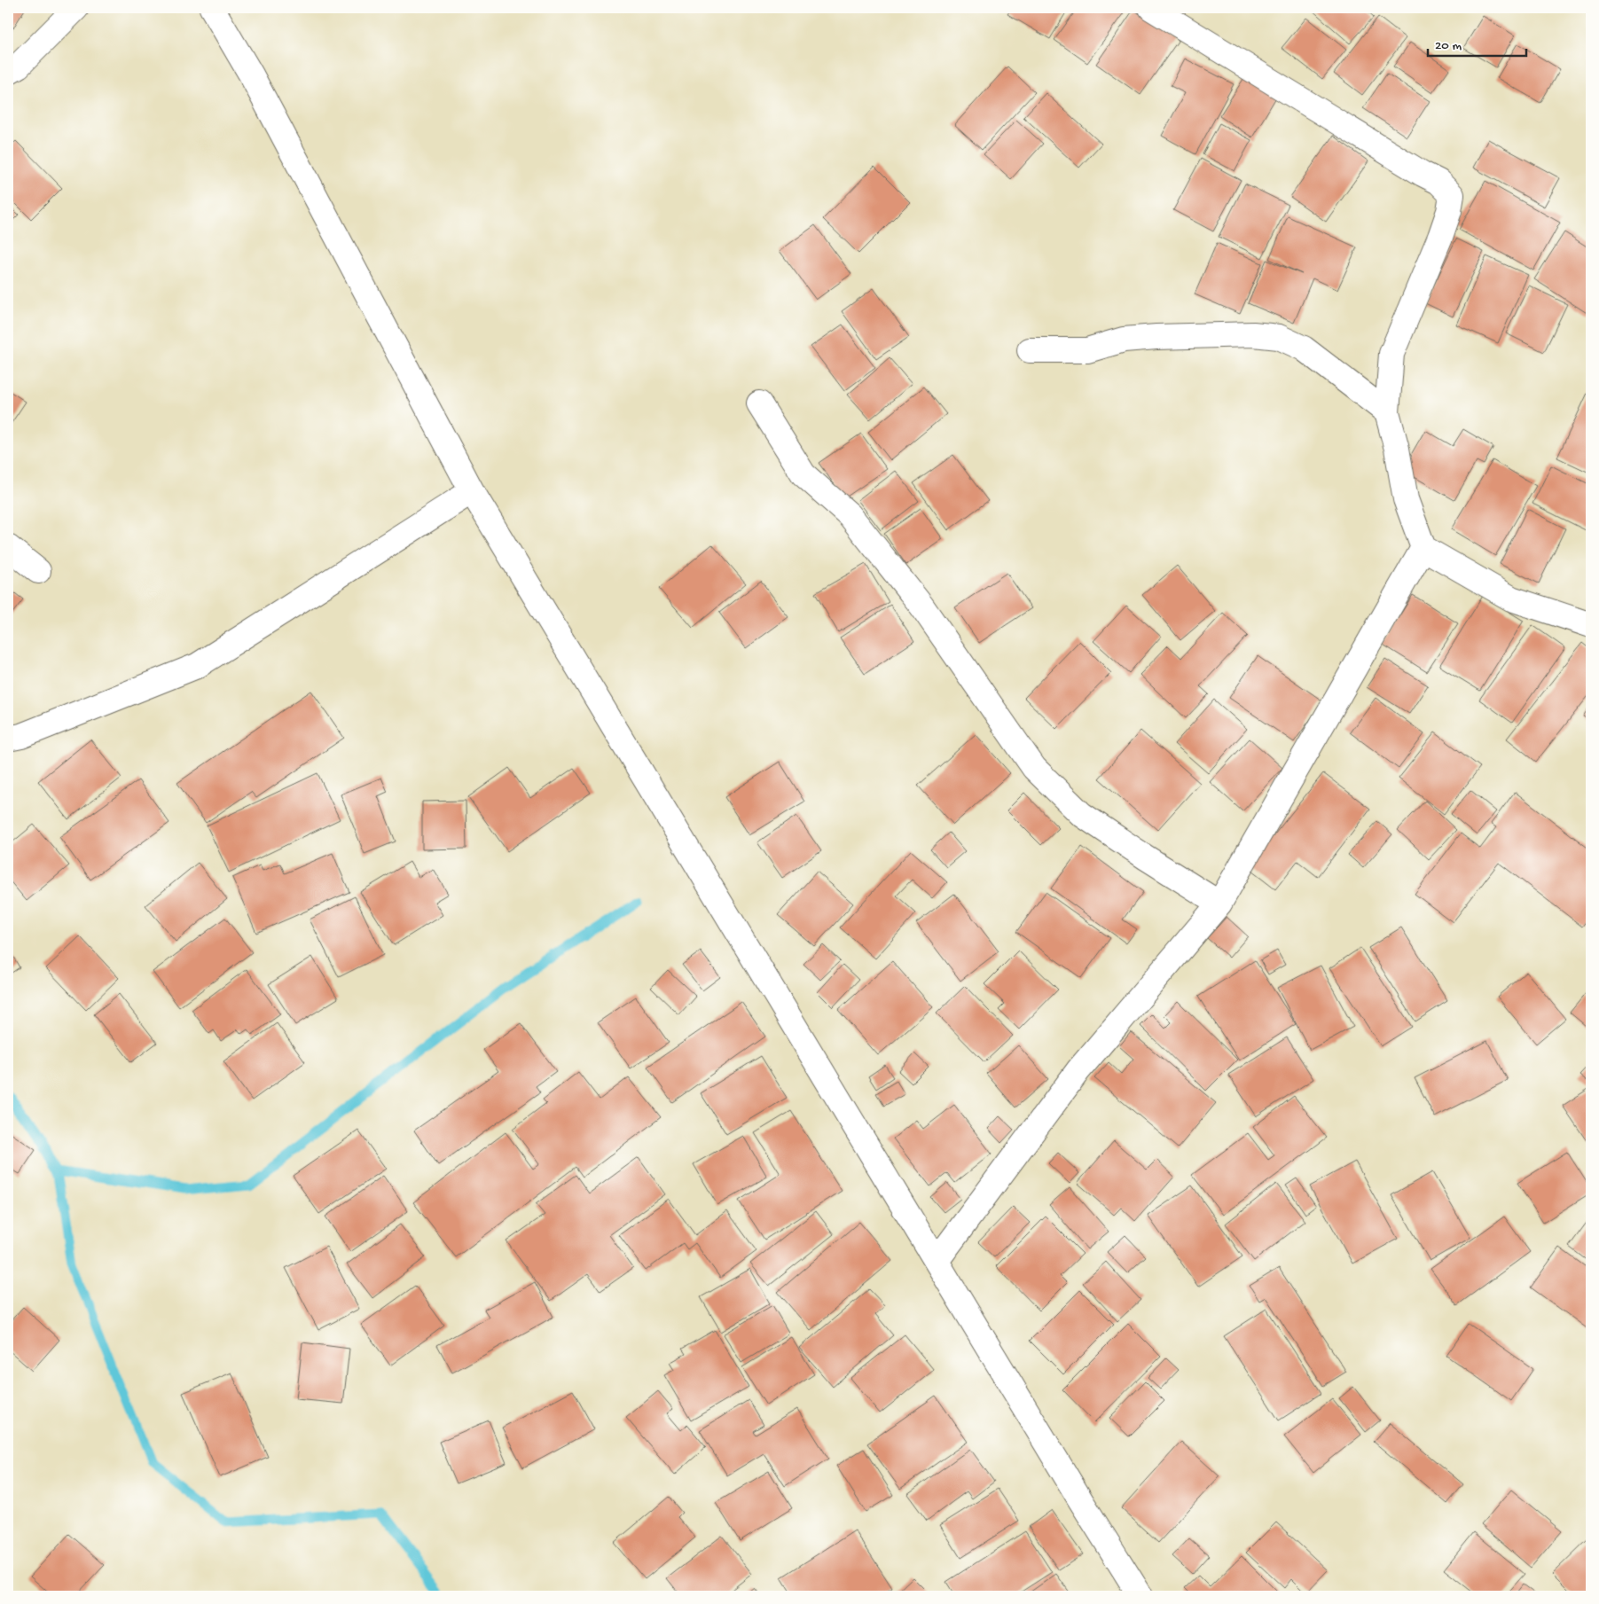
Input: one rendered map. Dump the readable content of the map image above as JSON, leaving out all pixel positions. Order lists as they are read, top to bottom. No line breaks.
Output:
{"scale_bar":"20 m"}
